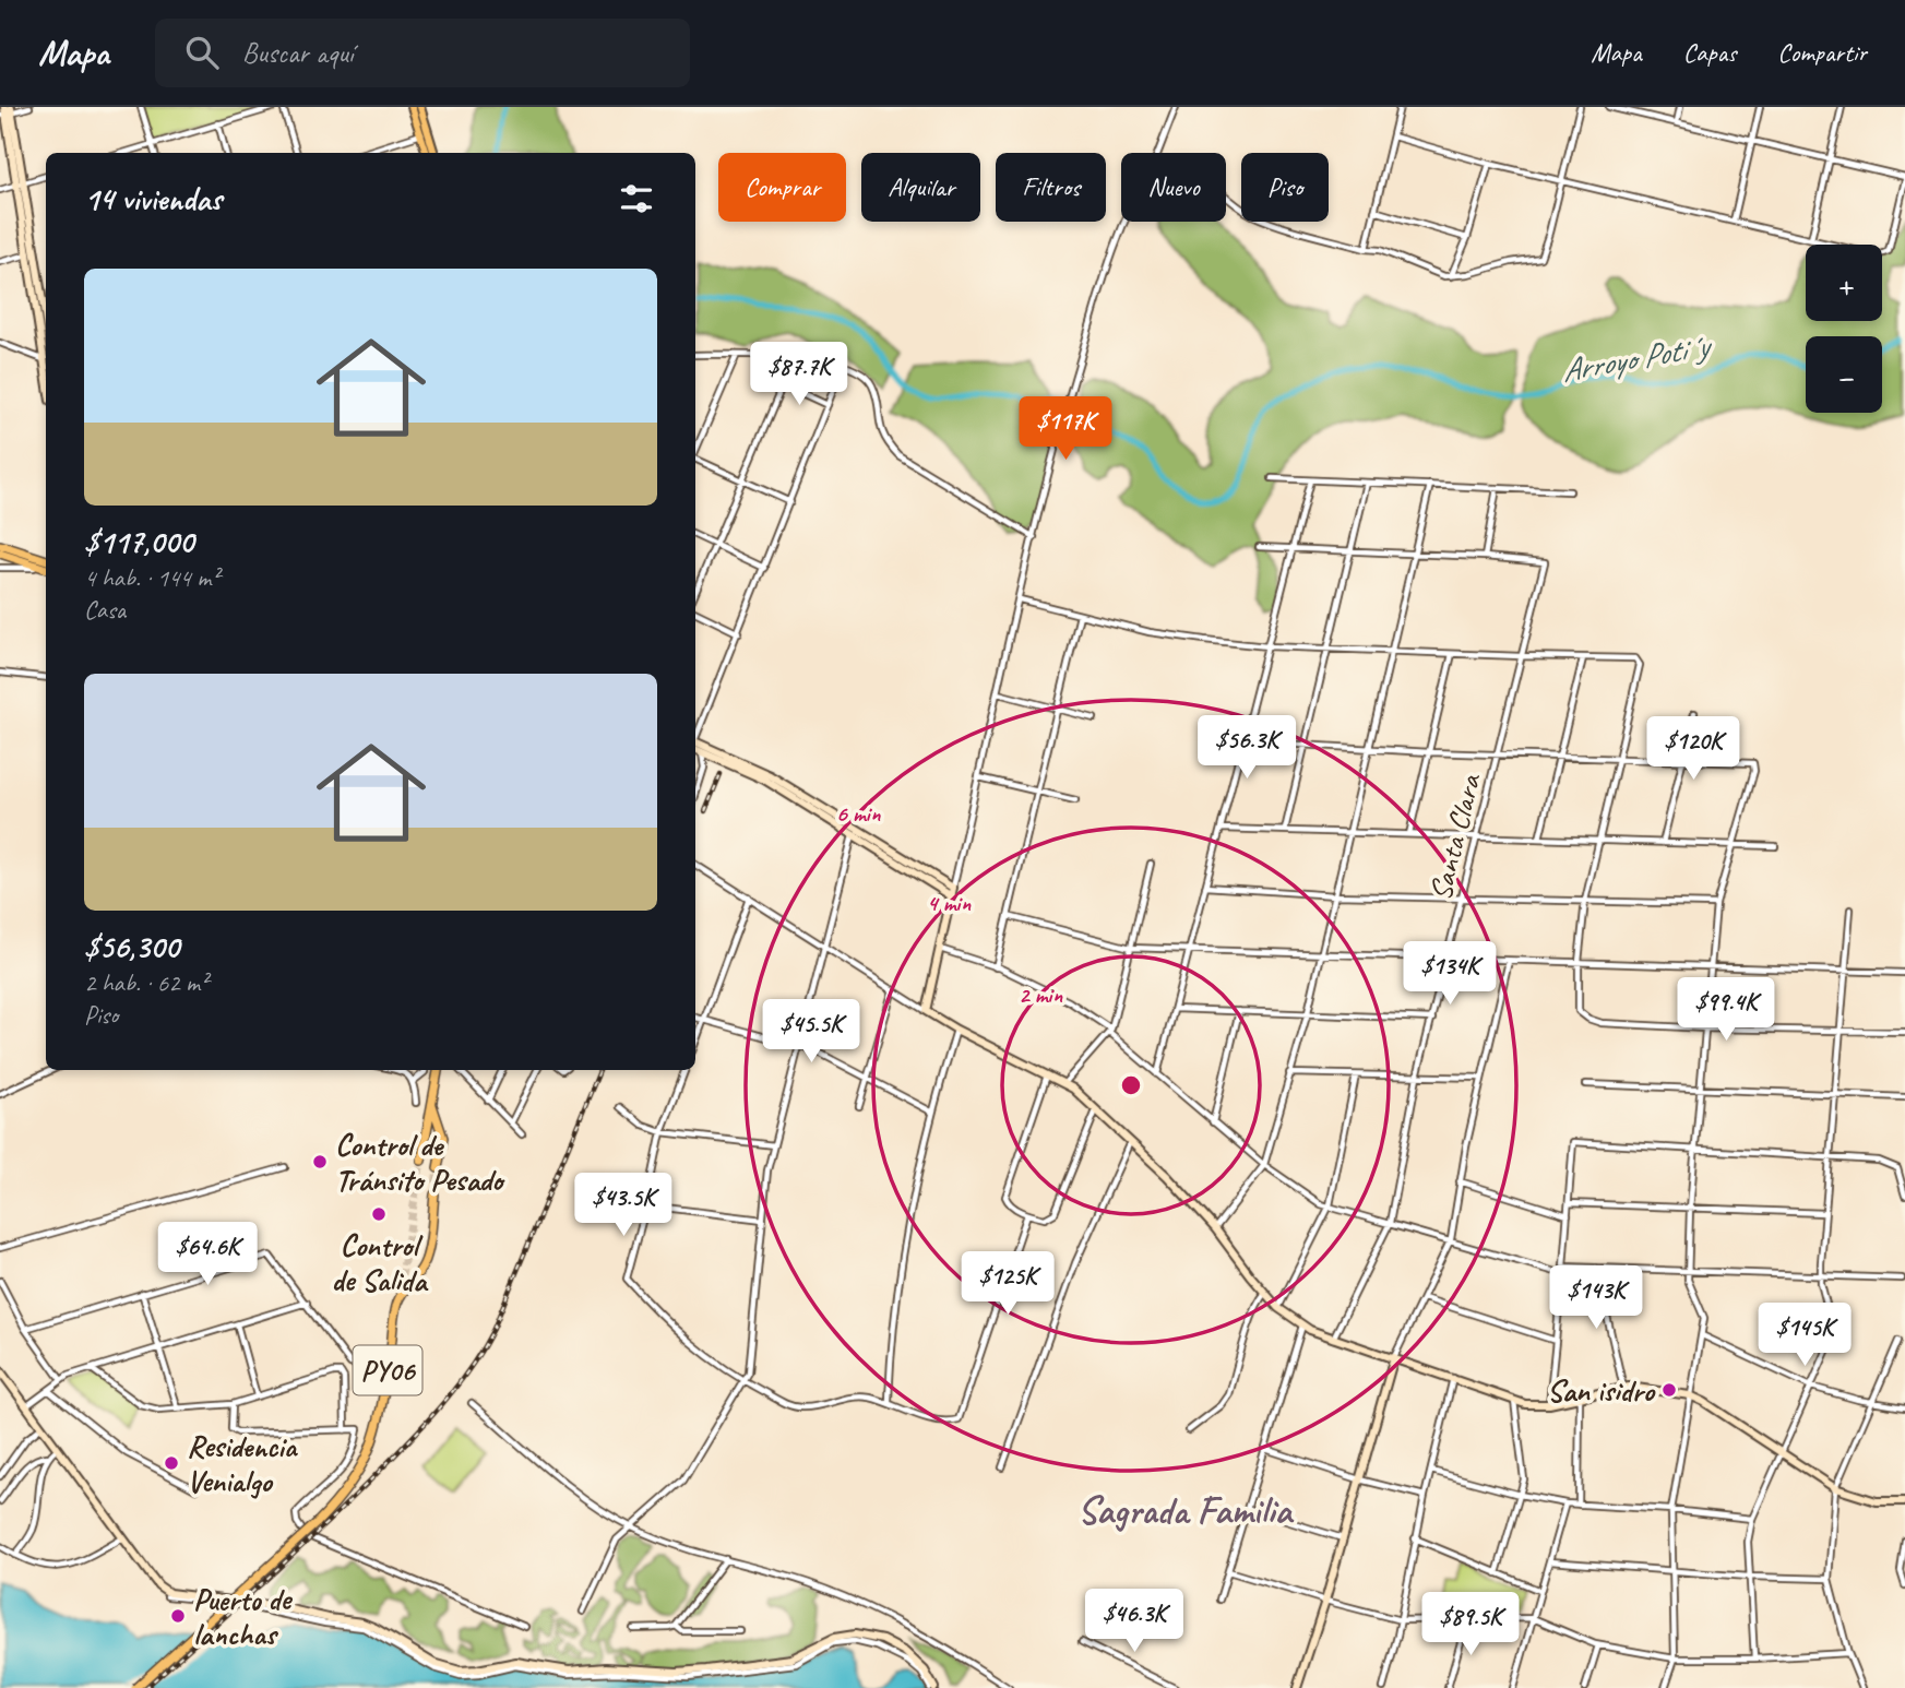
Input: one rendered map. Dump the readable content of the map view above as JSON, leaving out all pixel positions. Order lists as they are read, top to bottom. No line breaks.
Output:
{"streets":{"highway":["PY06"],"street":["Santa Clara"]},"districts":["Sagrada Familia"],"water":["Arroyo Poti´y"],"places":["Control de Tránsito Pesado","Control de Salida","San isidro","Residencia Venialgo","Puerto de lanchas"],"page":{"header":"Mapa","search":"Buscar aquí","nav":["Mapa","Capas","Compartir"],"chip":["Comprar","Alquilar","Filtros","Nuevo","Piso"],"heading":"14 viviendas","map_buttons":["+","−"],"list":[{"name":"$117,000","note":"4 hab. · 144 m² · Casa"},{"name":"$56,300","note":"2 hab. · 62 m² · Piso"}],"price":["$87.7K","$117K","$56.3K","$120K","$134K","$99.4K","$45.5K","$43.5K","$64.6K","$125K","$143K","$145K","$46.3K","$89.5K"]},"rings":["6 min","4 min","2 min"]}
